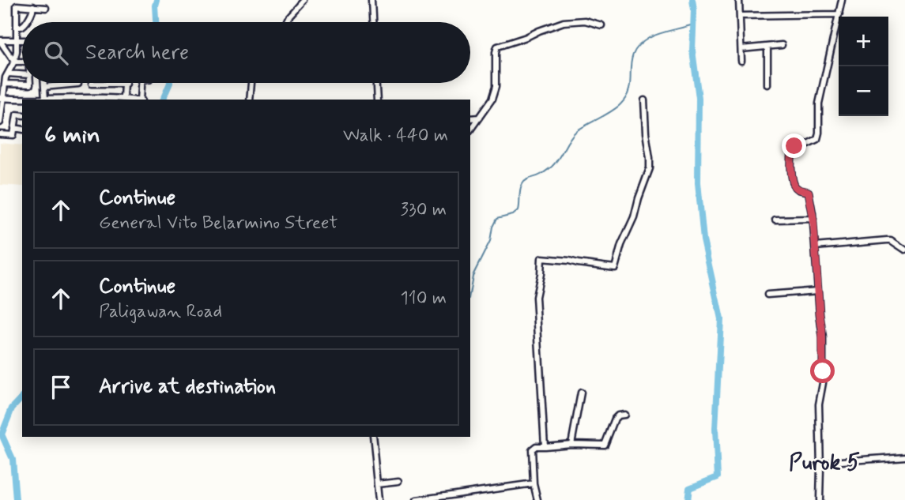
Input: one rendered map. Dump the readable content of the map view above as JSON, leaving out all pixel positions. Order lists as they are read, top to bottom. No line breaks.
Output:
{"districts":["Purok 5"],"page":{"map_buttons":["+","−"],"search":"Search here","heading":["6 min","Walk · 440 m"],"list":[["Continue","General Vito Belarmino Street","330 m"],["Continue","Paligawan Road","110 m"],"Arrive at destination"]}}
